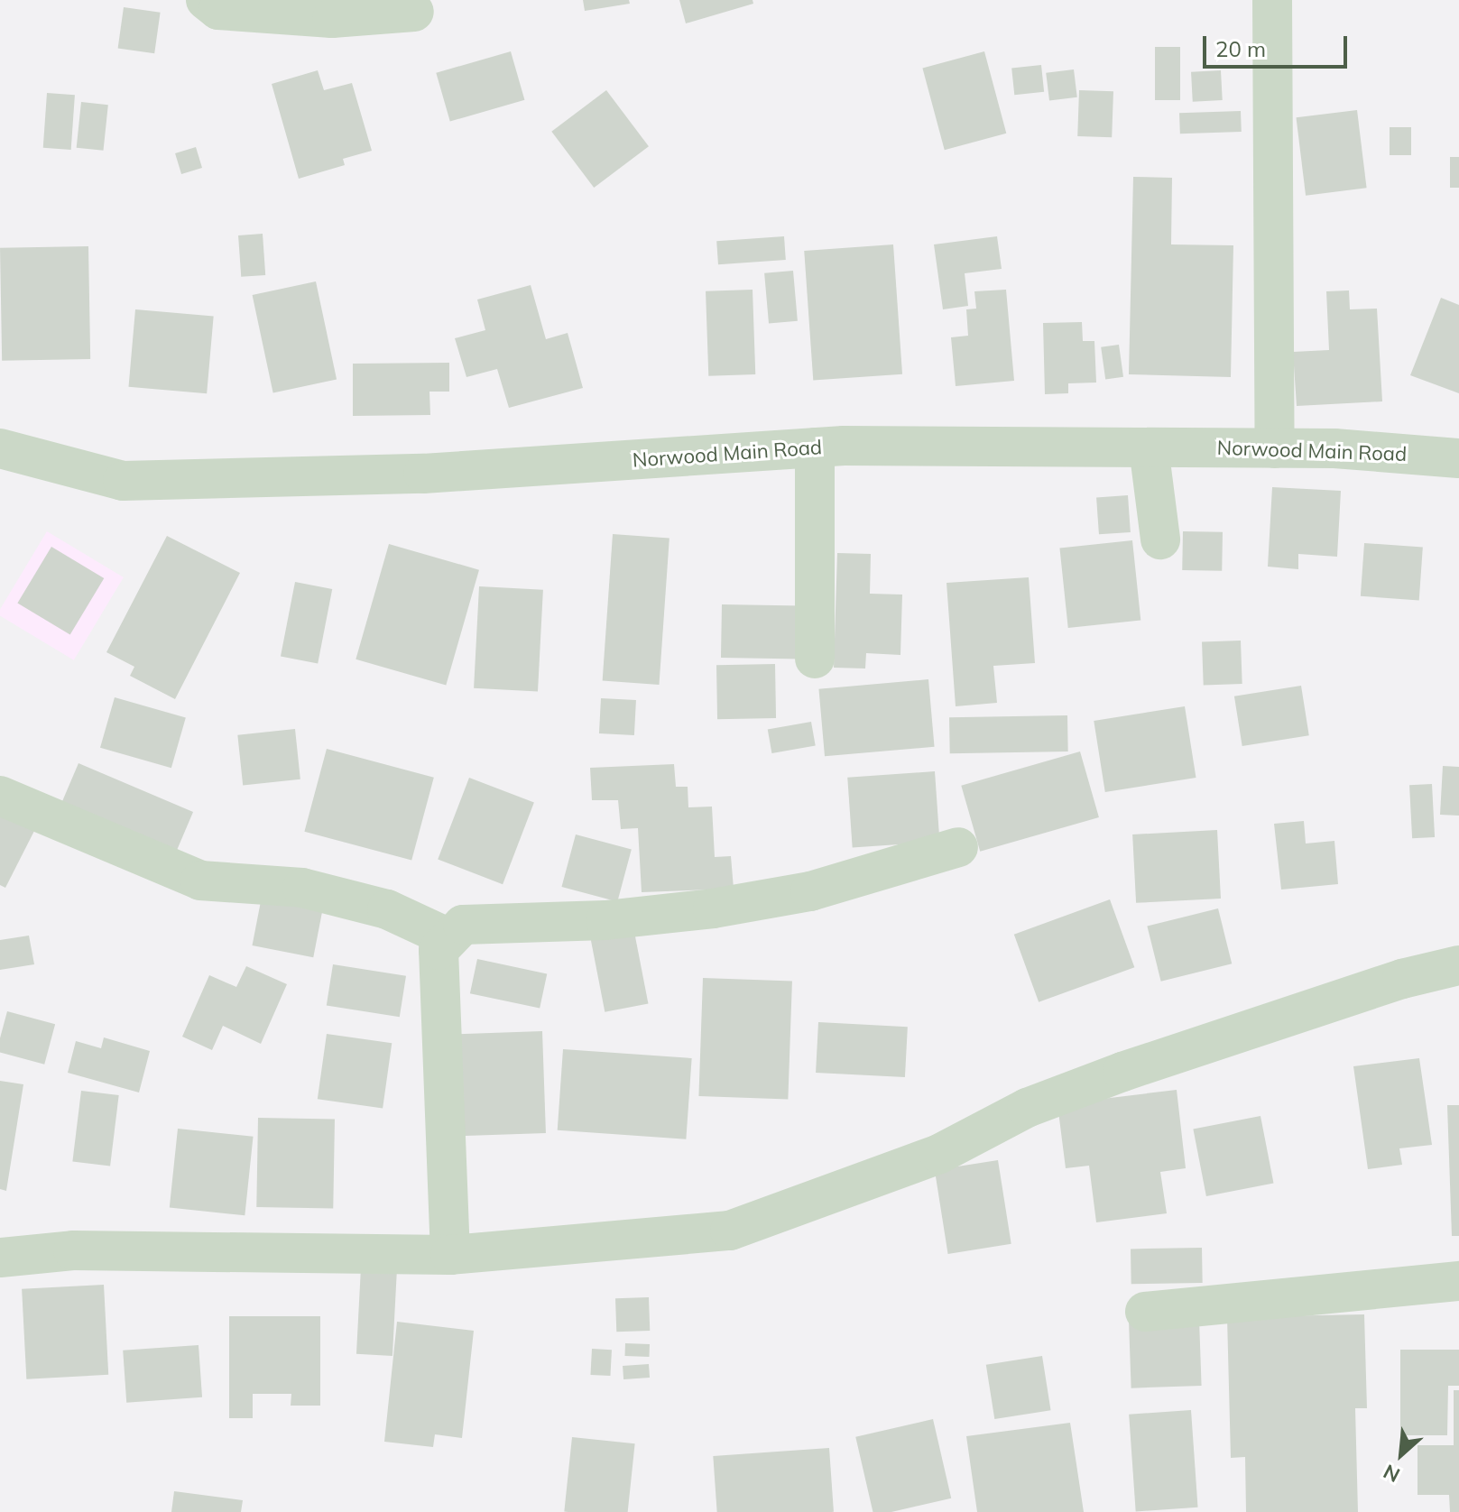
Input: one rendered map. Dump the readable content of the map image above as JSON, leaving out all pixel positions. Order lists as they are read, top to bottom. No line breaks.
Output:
{"streets":{"street":["Norwood Main Road"]},"scale_bar":"20 m","north":"bottom left"}
